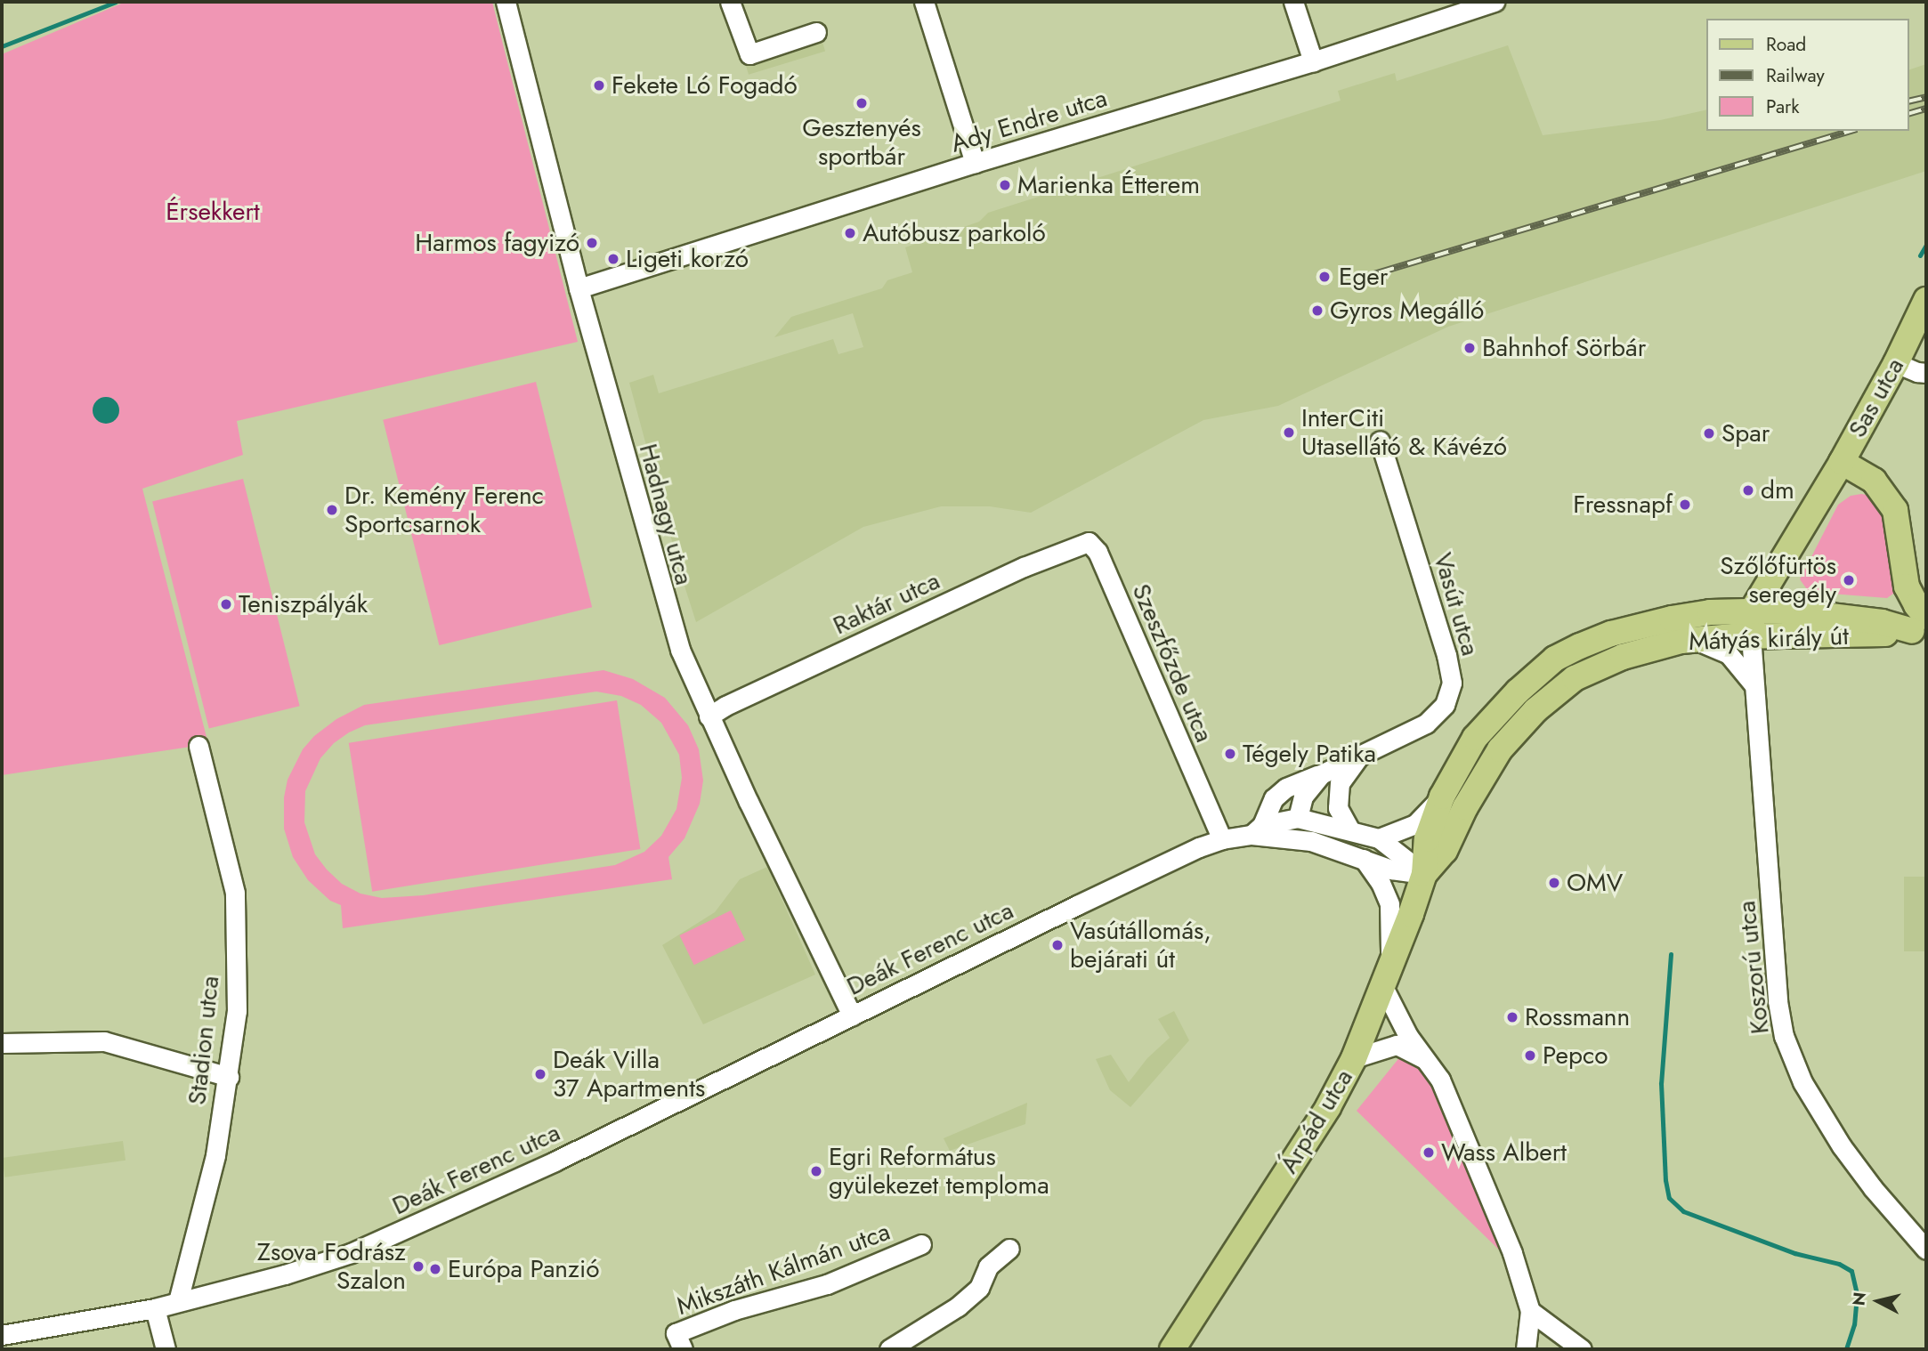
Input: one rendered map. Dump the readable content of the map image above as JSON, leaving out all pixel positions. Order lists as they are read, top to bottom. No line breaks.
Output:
{"streets":{"main road":["Sas utca","Mátyás király út","Árpád utca"],"street":["Ady Endre utca","Hadnagy utca","Raktár utca","Vasút utca","Szeszfőzde utca","Deák Ferenc utca","Koszorú utca","Stadion utca","Mikszáth Kálmán utca"]},"crossings":[["Ady Endre utca","Hadnagy utca"],["Sas utca","Mátyás király út"],["Sas utca","Koszorú utca"],["Hadnagy utca","Raktár utca"],["Hadnagy utca","Deák Ferenc utca"],["Raktár utca","Szeszfőzde utca"],["Mátyás király út","Deák Ferenc utca"],["Mátyás király út","Koszorú utca"],["Mátyás király út","Árpád utca"],["Szeszfőzde utca","Deák Ferenc utca"],["Deák Ferenc utca","Stadion utca"],["Deák Ferenc utca","Árpád utca"]],"parks":["Érsekkert"],"places":["Fekete Ló Fogadó","Gesztenyés sportbár","Marienka Étterem","Autóbusz parkoló","Harmos fagyizó","Ligeti korzó","Eger","Gyros Megálló","Bahnhof Sörbár","InterCiti Utasellátó & Kávézó","Spar","dm","Fressnapf","Dr. Kemény Ferenc Sportcsarnok","Szőlőfürtös seregély","Teniszpályák","Tégely Patika","OMV","Vasútállomás, bejárati út","Rossmann","Pepco","Deák Villa 37 Apartments","Wass Albert","Egri Református gyülekezet temploma","Zsova Fodrász Szalon","Európa Panzió"],"legend":["Road","Railway","Park"],"north":"left"}
